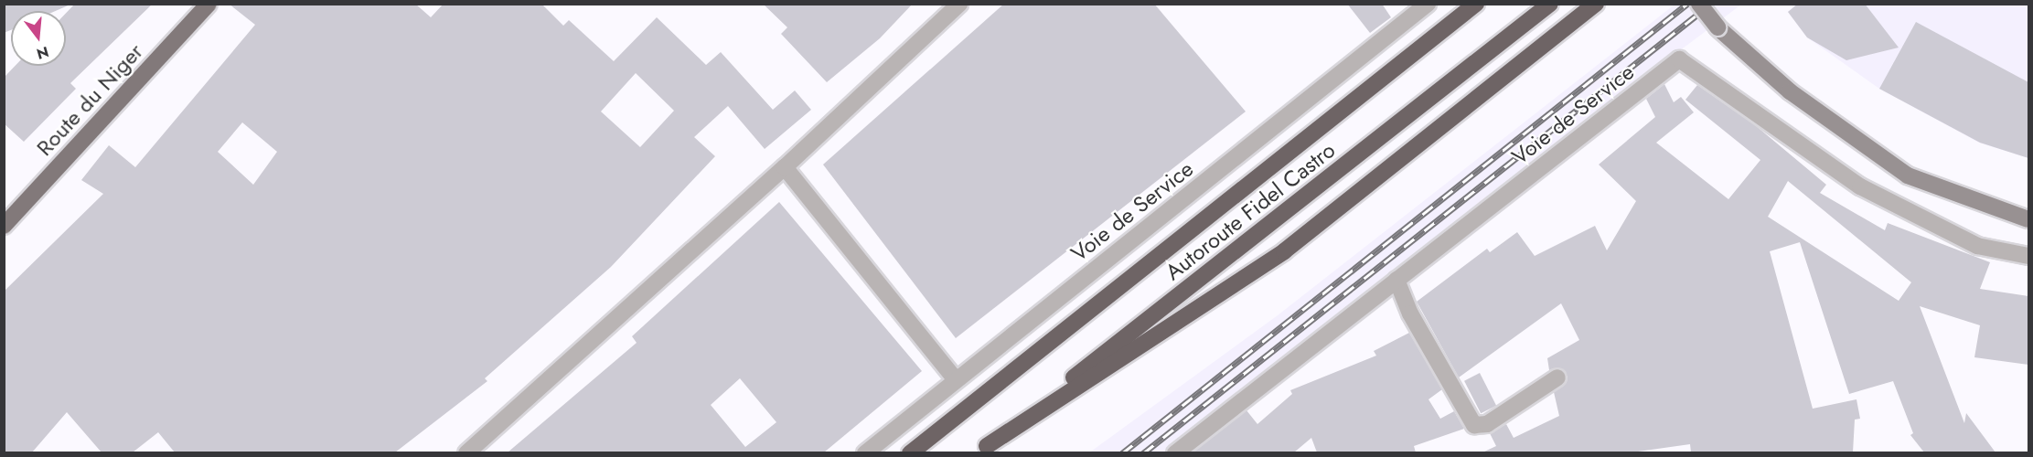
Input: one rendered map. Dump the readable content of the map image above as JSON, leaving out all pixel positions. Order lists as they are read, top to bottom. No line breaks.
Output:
{"streets":{"highway":["Autoroute Fidel Castro"],"main road":["Route du Niger"],"street":["Voie de Service"]},"north":"bottom"}
